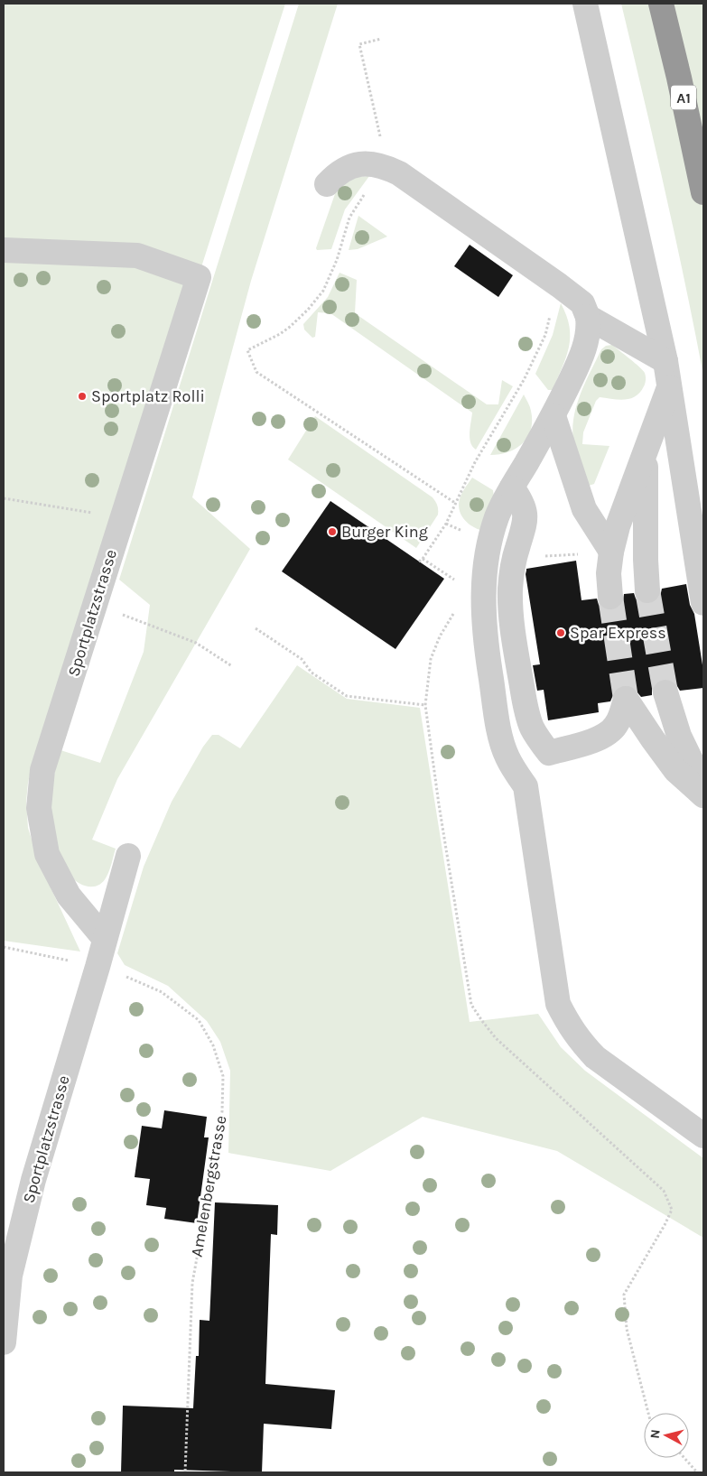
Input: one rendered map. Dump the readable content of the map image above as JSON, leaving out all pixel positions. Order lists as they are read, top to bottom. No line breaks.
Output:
{"streets":{"highway":["A1"],"street":["Sportplatzstrasse"],"path":["Amelenbergstrasse"]},"crossings":[["Sportplatzstrasse","Amelenbergstrasse"]],"places":["Sportplatz Rolli","Burger King","Spar Express"],"north":"left"}
